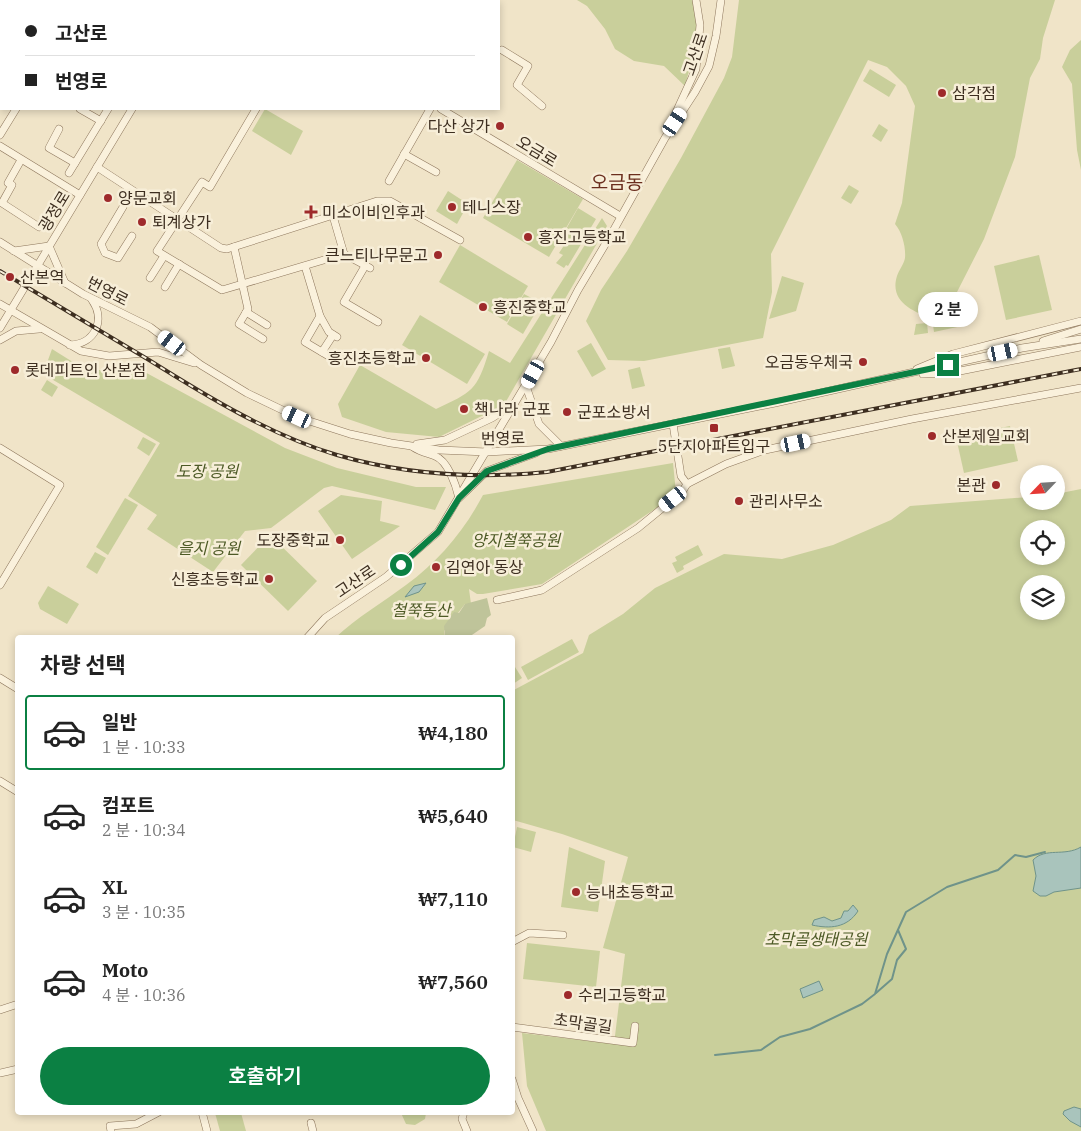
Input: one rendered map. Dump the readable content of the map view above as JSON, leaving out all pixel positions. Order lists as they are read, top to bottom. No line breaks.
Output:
{"streets":{"street":["고산로","오금로","광정로","번영로","초막골길"]},"crossings":[["고산로","오금로"],["고산로","번영로"],["광정로","번영로"]],"districts":["오금동"],"parks":["도장 공원","양지철쭉공원","을지 공원","철쭉동산","초막골생태공원"],"places":{"other":["삼각점","다산 상가","양문교회","테니스장","퇴계상가","흥진고등학교","큰느티나무문고","산본역","흥진중학교","흥진초등학교","오금동우체국","롯데피트인 산본점","책나라 군포","군포소방서","산본제일교회","본관","관리사무소","도장중학교","김연아 동상","신흥초등학교","능내초등학교","수리고등학교"],"health":["미소이비인후과"],"transit":["5단지아파트입구"]},"north":"bottom left","page":{"banner":["고산로","번영로"],"bubble":"2 분","heading":"차량 선택","list":[{"name":"일반","note":"1 분 · 10:33","value":"₩4,180"},{"name":"컴포트","note":"2 분 · 10:34","value":"₩5,640"},{"name":"XL","note":"3 분 · 10:35","value":"₩7,110"},{"name":"Moto","note":"4 분 · 10:36","value":"₩7,560"}],"buttons":"호출하기"}}
